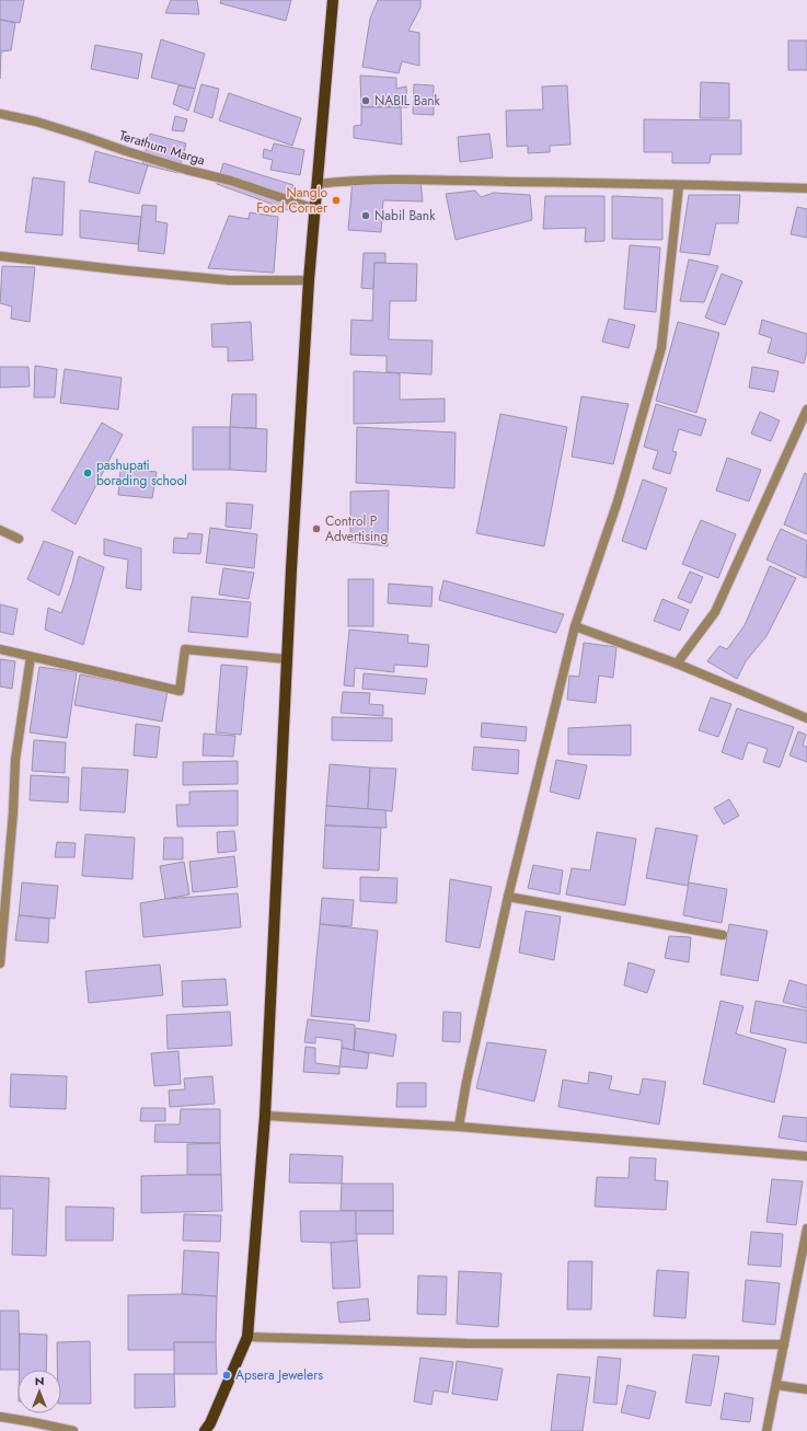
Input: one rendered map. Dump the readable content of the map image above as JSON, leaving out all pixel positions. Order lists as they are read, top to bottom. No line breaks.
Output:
{"streets":{"street":["Terathum Marga"]},"places":["NABIL Bank","Nanglo Food Corner","Nabil Bank","pashupati borading school","Control P Advertising","Apsera Jewelers"],"north":"top"}
